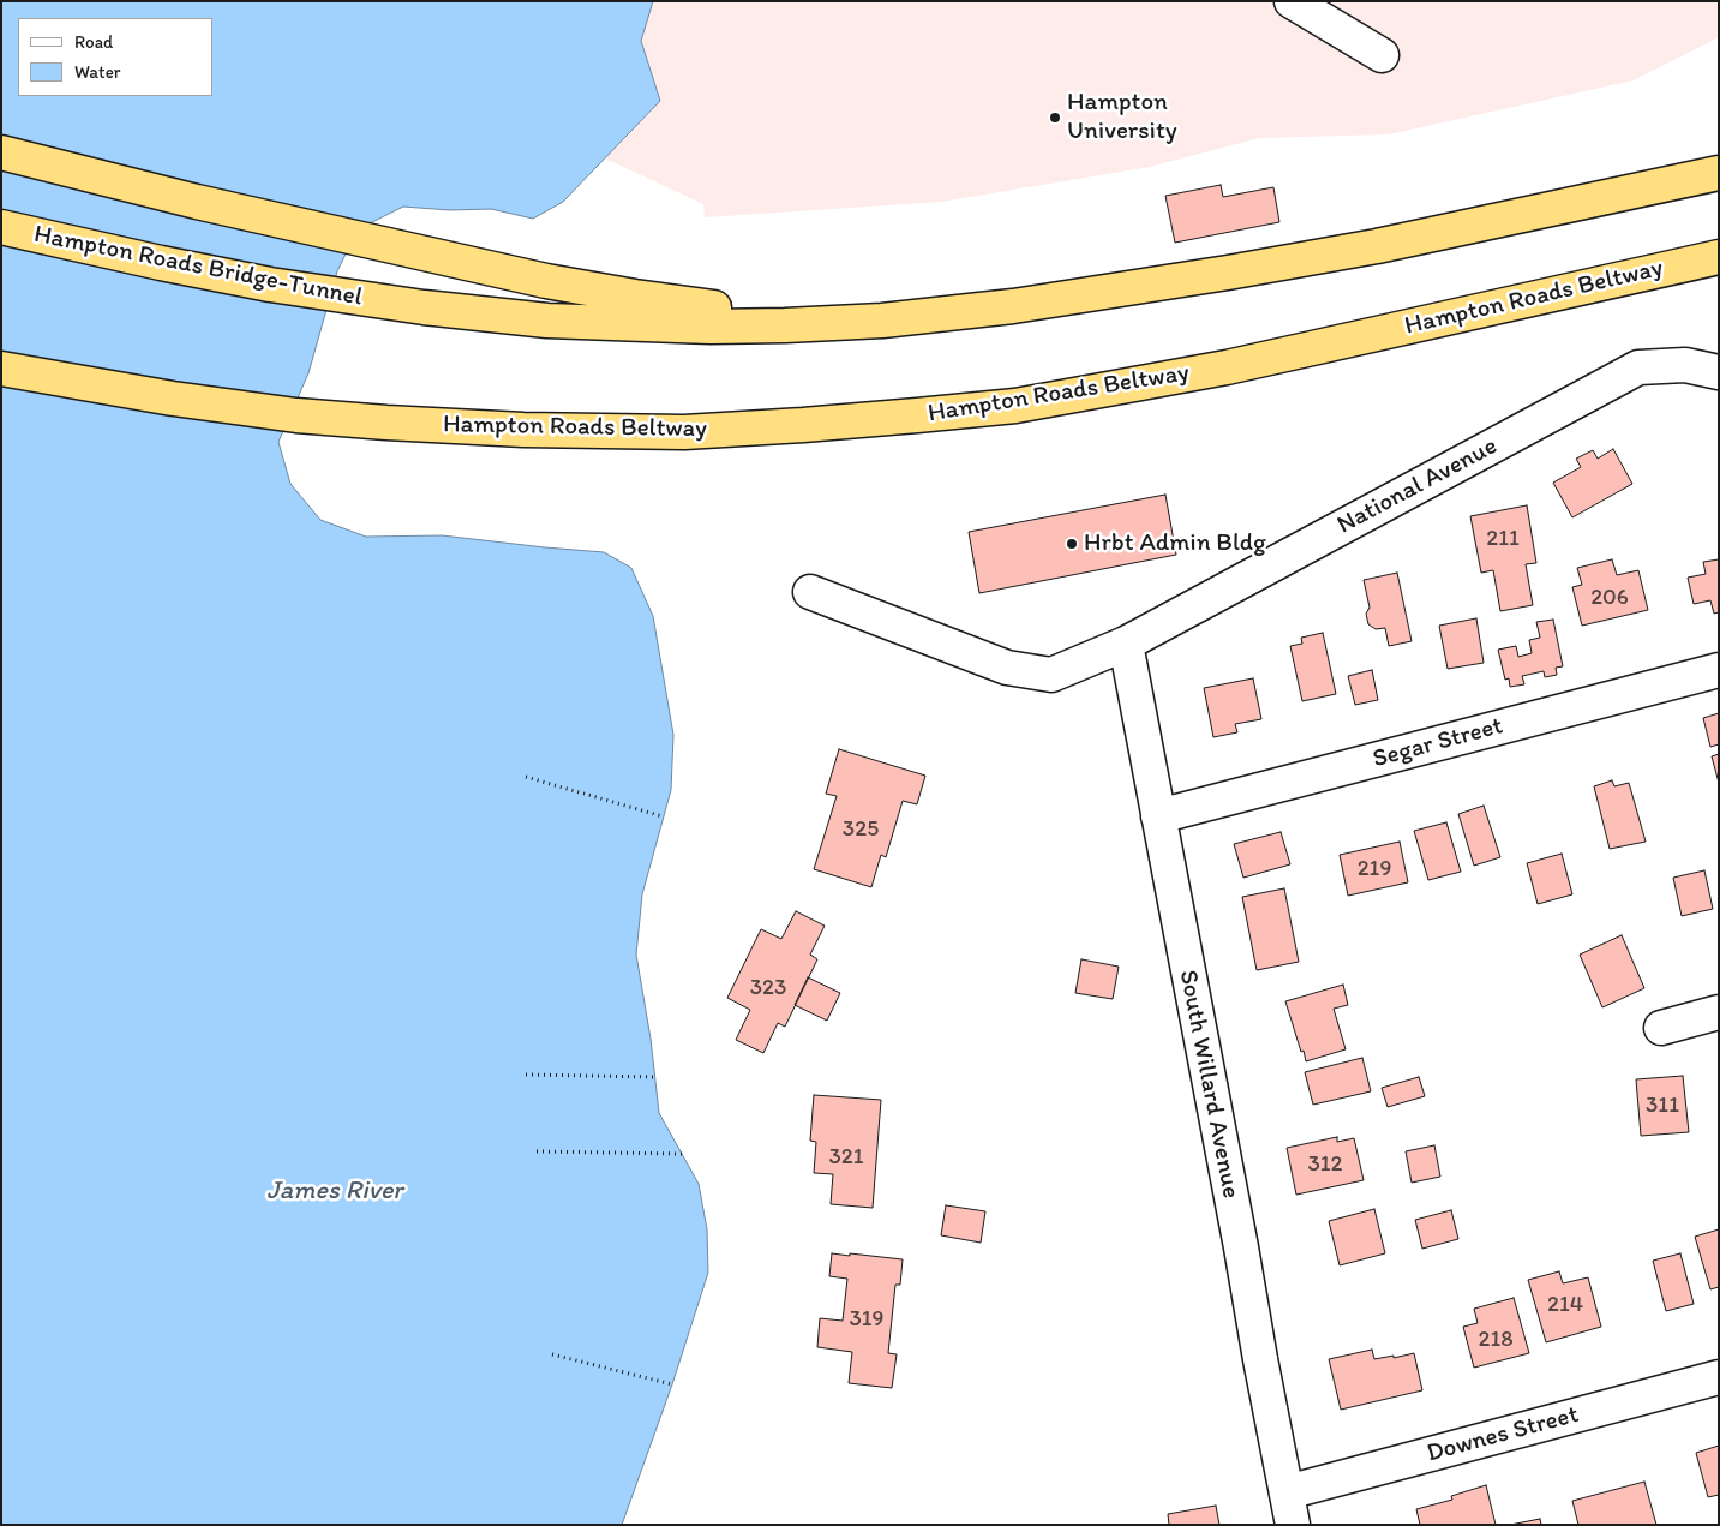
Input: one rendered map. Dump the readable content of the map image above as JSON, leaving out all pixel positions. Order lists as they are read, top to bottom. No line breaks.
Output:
{"streets":{"highway":["Hampton Roads Bridge-Tunnel","Hampton Roads Beltway"],"street":["National Avenue","Segar Street","South Willard Avenue","Downes Street"]},"crossings":[["National Avenue","South Willard Avenue"],["Segar Street","South Willard Avenue"],["South Willard Avenue","Downes Street"]],"water":["James River"],"places":["Hampton University","Hrbt Admin Bldg"],"house_numbers":["211","206","325","219","323","311","321","312","214","319","218"],"legend":["Road","Water"]}
